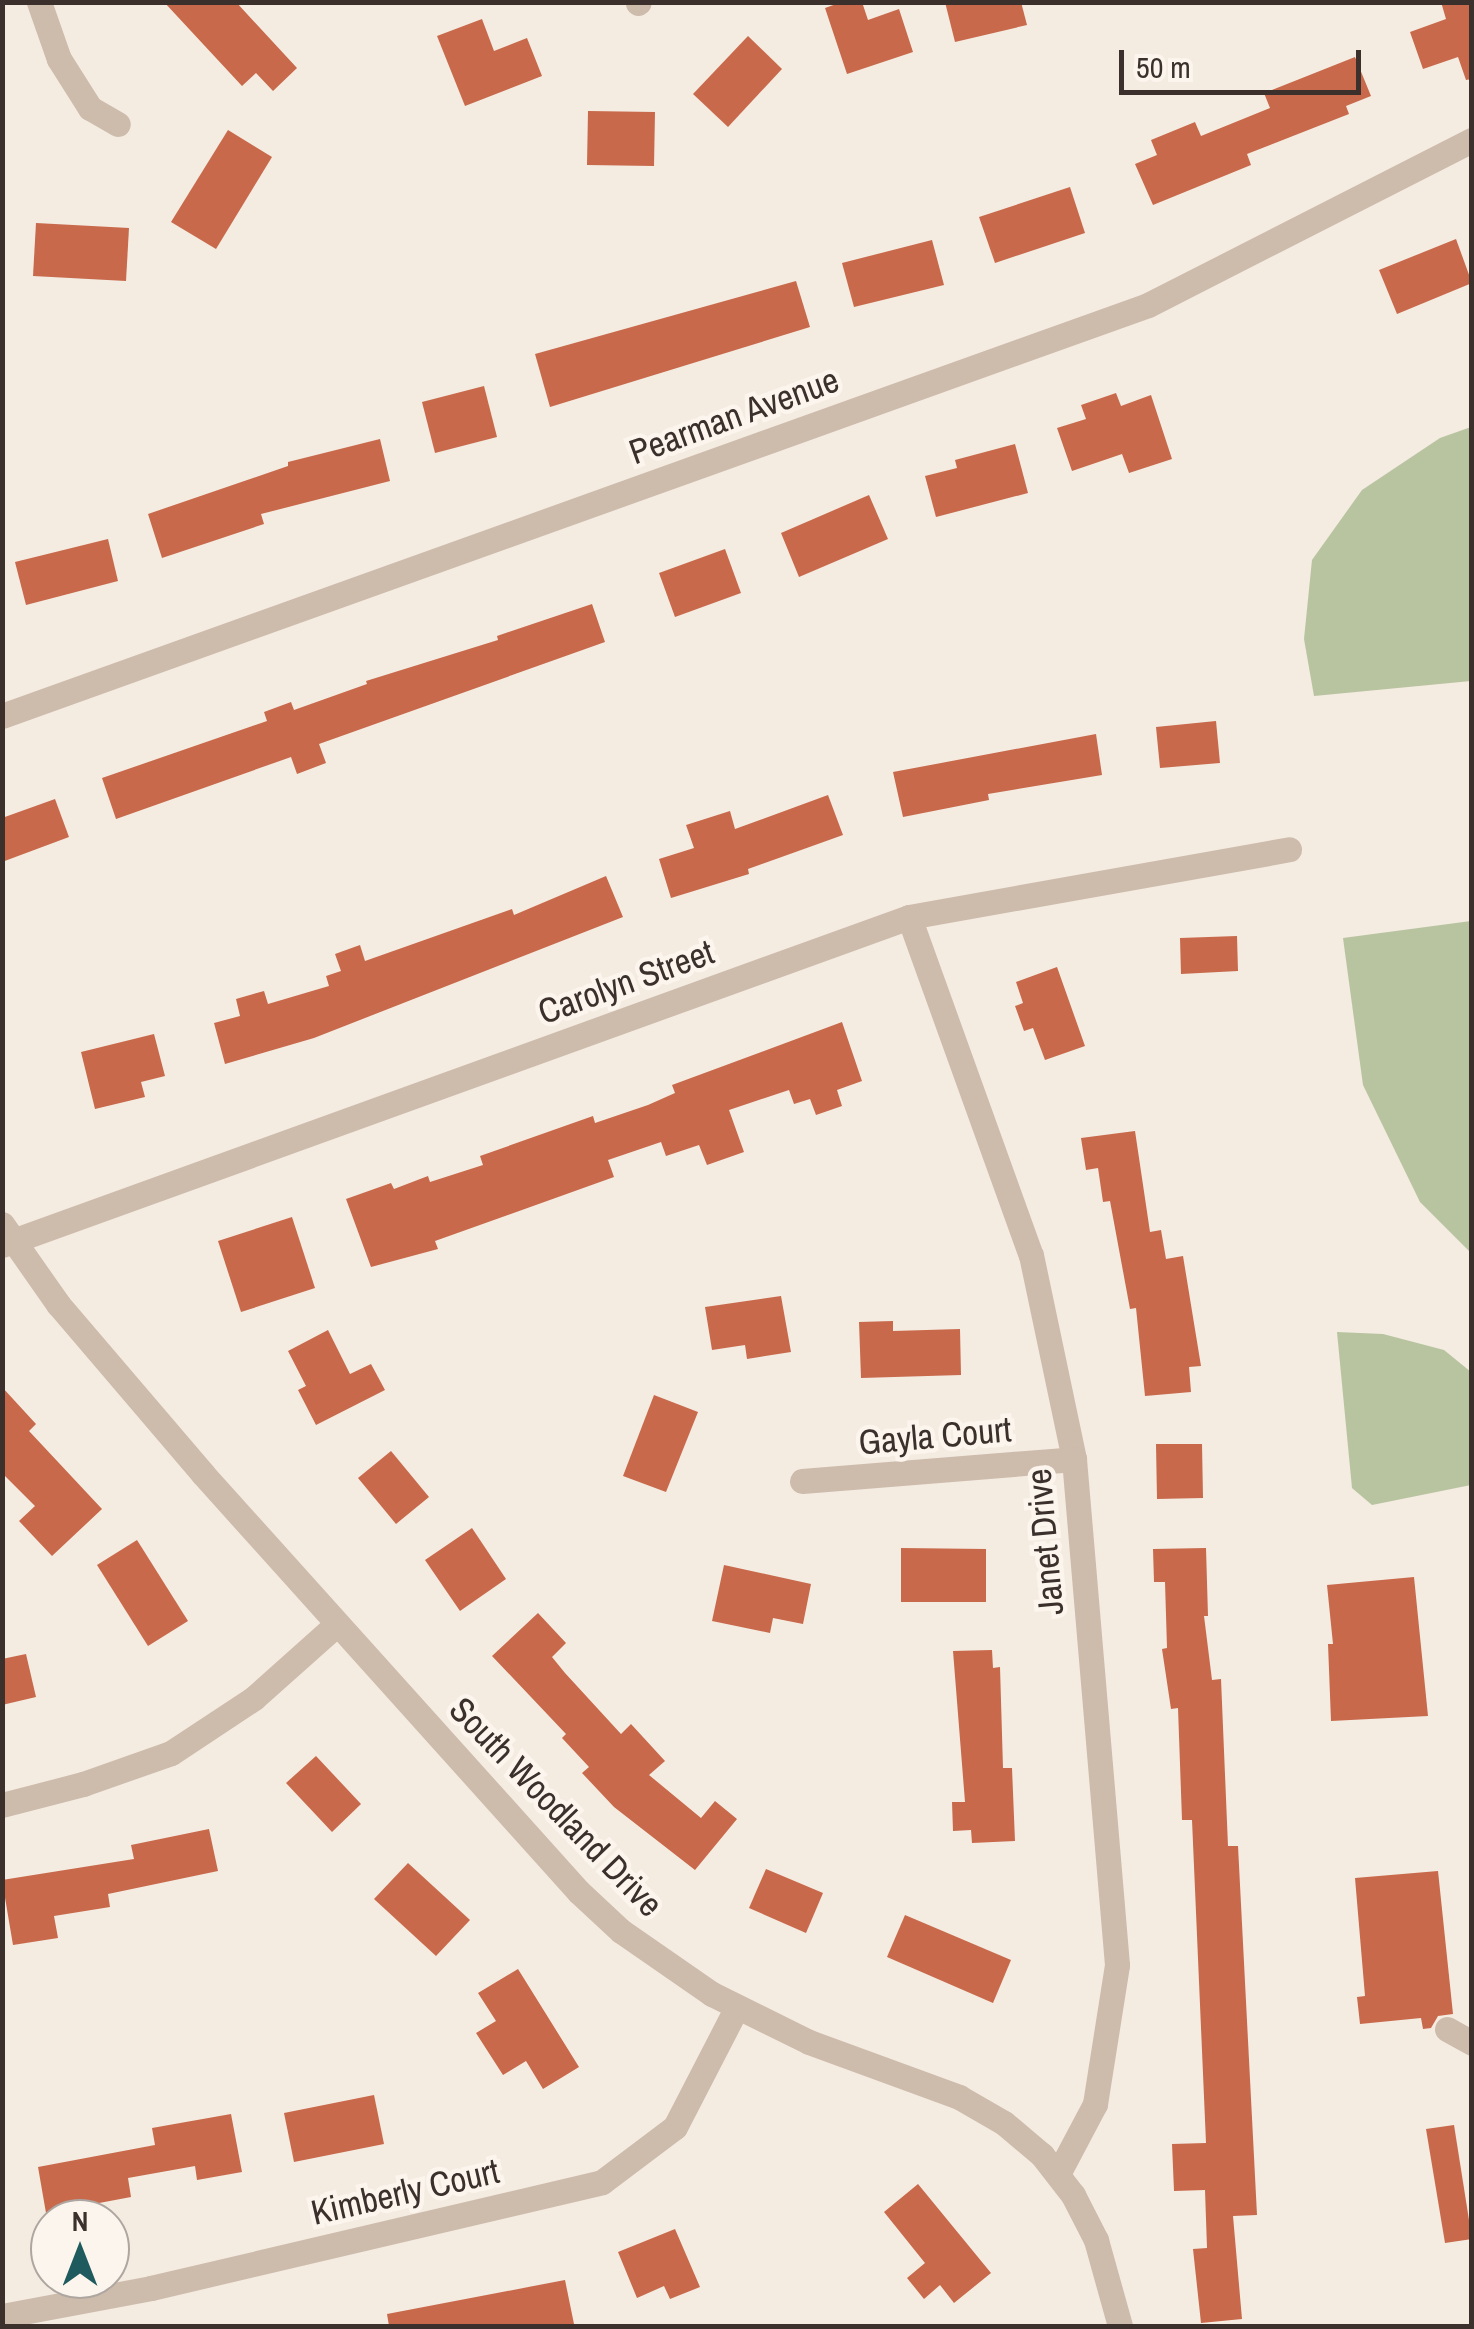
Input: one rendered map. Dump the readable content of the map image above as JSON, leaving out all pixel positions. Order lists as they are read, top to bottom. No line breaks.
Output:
{"streets":{"street":["Pearman Avenue","Carolyn Street","Gayla Court","Janet Drive","South Woodland Drive","Kimberly Court"]},"crossings":[["Carolyn Street","Janet Drive"],["Carolyn Street","South Woodland Drive"],["Gayla Court","Janet Drive"],["Janet Drive","South Woodland Drive"],["South Woodland Drive","Kimberly Court"]],"scale_bar":"50 m","north":"top"}
